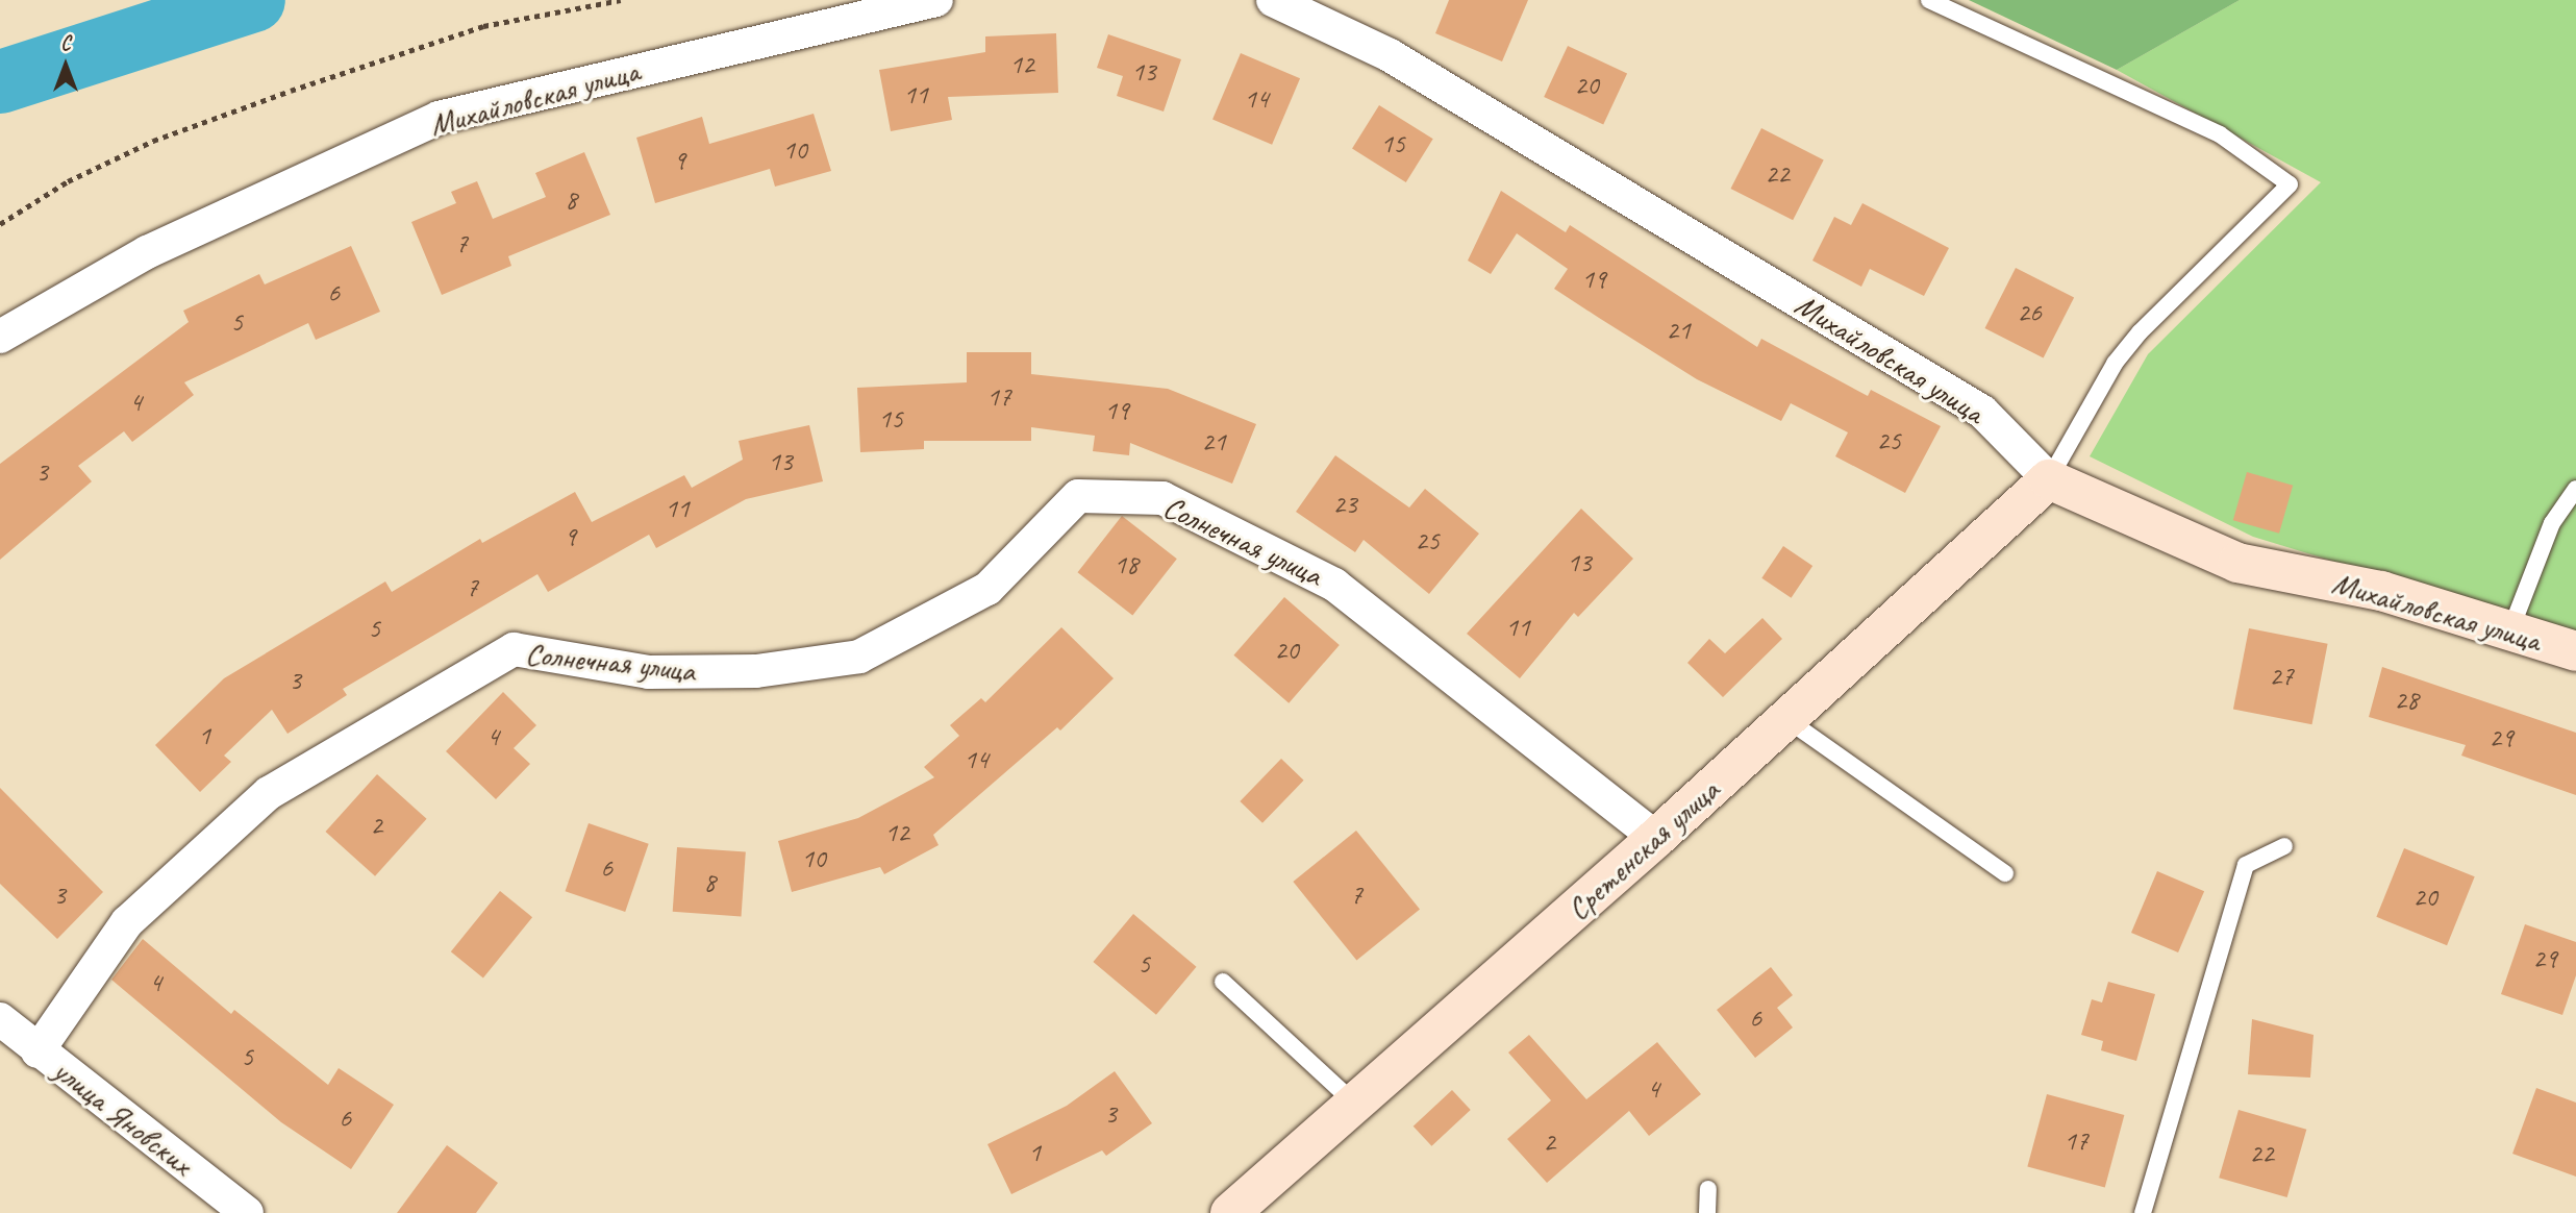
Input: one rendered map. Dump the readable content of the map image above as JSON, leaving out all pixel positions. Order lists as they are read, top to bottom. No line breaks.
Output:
{"streets":{"street":["Михайловская улица","Солнечная улица","Сретенская улица","улица Яновских"]},"crossings":[["Михайловская улица","Сретенская улица"],["Солнечная улица","Сретенская улица"],["Солнечная улица","улица Яновских"]],"house_numbers":["12","13","20","11","14","15","10","9","22","8","7","19","6","26","5","21","17","4","19","15","25","21","13","3","23","11","9","25","13","18","7","11","5","20","27","3","28","1","4","29","14","2","12","10","6","8","3","7","20","29","5","4","6","5","4","3","6","17","2","1","22"],"north":"top"}
